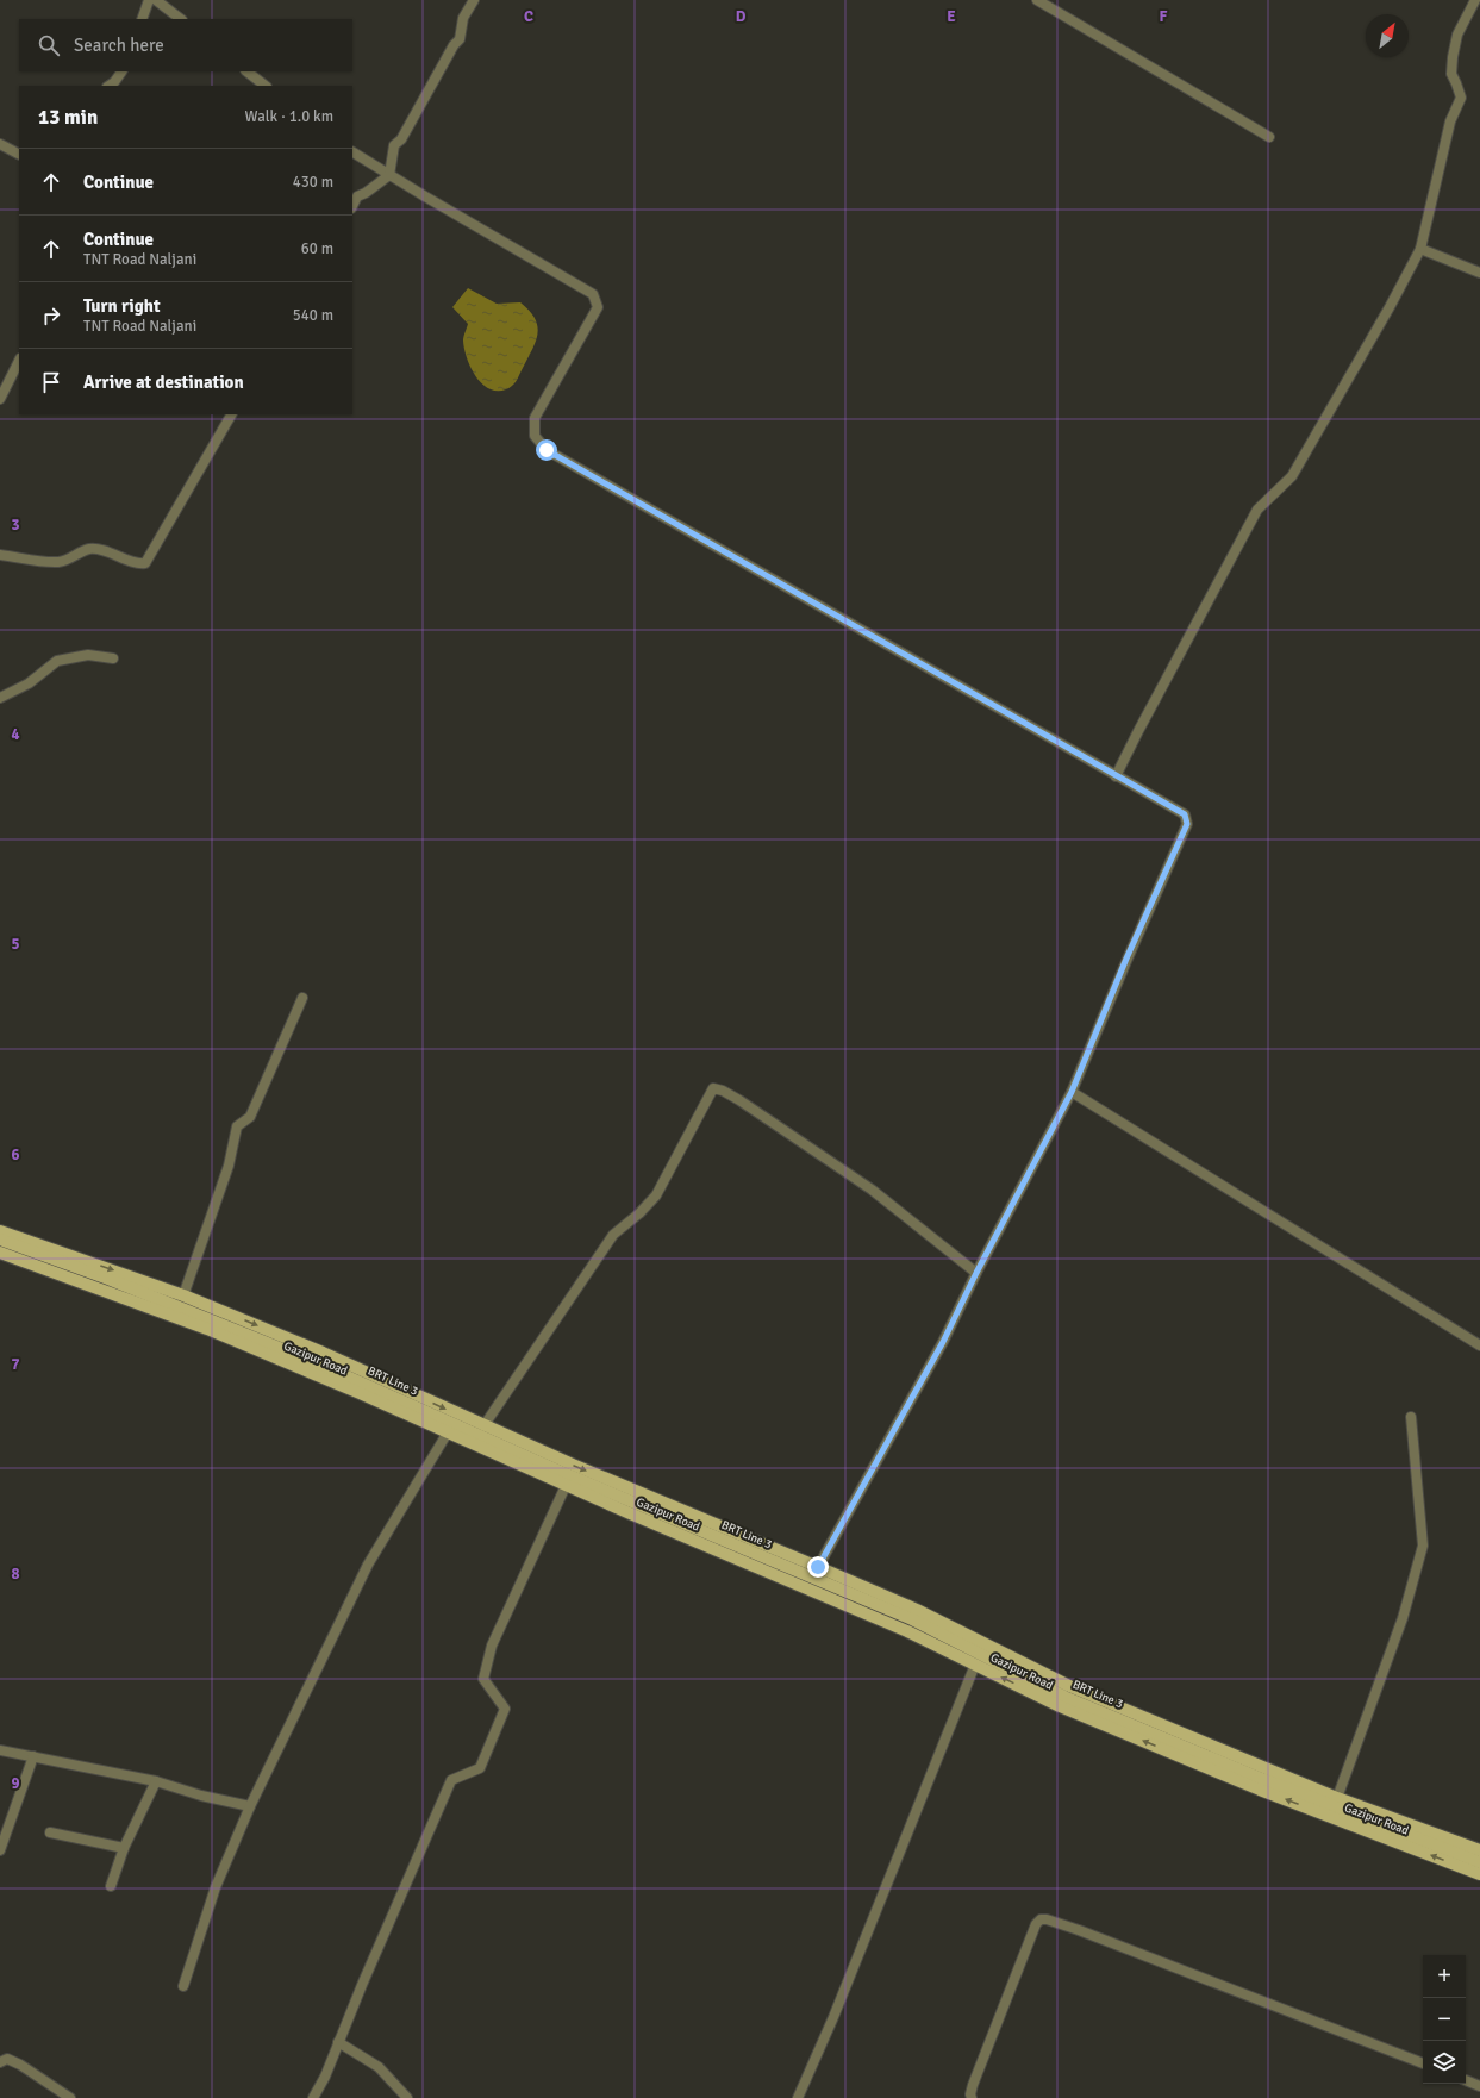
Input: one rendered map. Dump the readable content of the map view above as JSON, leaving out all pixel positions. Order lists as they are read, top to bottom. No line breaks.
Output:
{"streets":{"main road":["Gazipur Road","BRT Line 3"]},"north":"top right","page":{"search":"Search here","heading":["13 min","Walk · 1.0 km"],"list":[["Continue","430 m"],["Continue","TNT Road Naljani","60 m"],["Turn right","TNT Road Naljani","540 m"],"Arrive at destination"],"map_buttons":["+","−"]},"grid":{"columns":["C","D","E","F"],"rows":["3","4","5","6","7","8","9"]}}
